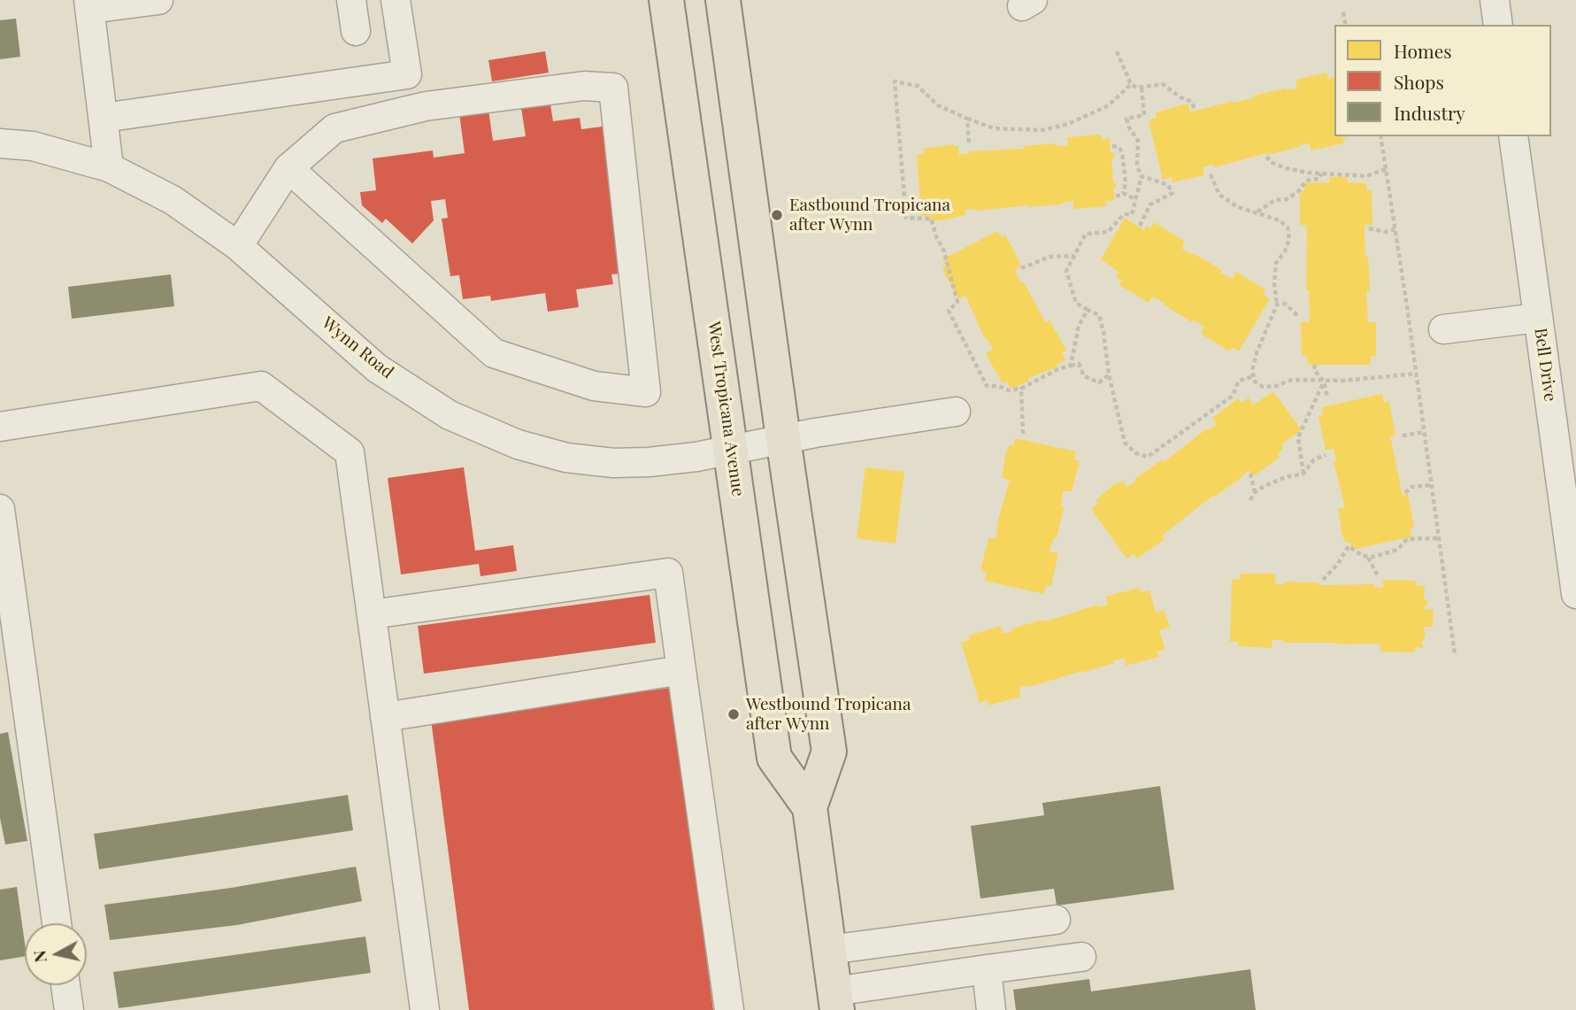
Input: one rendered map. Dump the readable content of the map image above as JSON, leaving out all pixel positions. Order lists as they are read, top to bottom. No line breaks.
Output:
{"streets":{"main road":["West Tropicana Avenue"],"street":["Wynn Road","Bell Drive"]},"crossings":[["Wynn Road","West Tropicana Avenue"]],"places":["Eastbound Tropicana after Wynn","Westbound Tropicana after Wynn"],"legend":["Homes","Shops","Industry"],"north":"left"}
